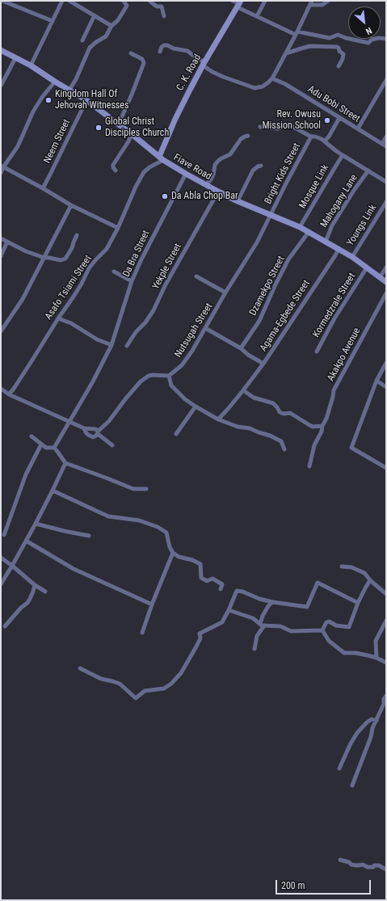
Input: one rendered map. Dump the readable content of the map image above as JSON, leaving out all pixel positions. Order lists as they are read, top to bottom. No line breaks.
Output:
{"streets":{"street":["C. K. Road","Adu Bobi Street","Neem Street","Fiave Road","Bright Kids Street","Mosque Link","Mahogany Lane","Youngs Link","Da Bra Street","Yekple Street","Dzamekpo Street","Asafo Tsiami Street","Kormedzrale Street","Agama-Egbede Street","Nutsugah Street","Akakpo Avenue"]},"crossings":[["C. K. Road","Fiave Road"],["C. K. Road","Asafo Tsiami Street"],["Neem Street","Fiave Road"],["Fiave Road","Bright Kids Street"],["Fiave Road","Mosque Link"],["Fiave Road","Mahogany Lane"],["Fiave Road","Youngs Link"],["Fiave Road","Da Bra Street"],["Fiave Road","Yekple Street"],["Fiave Road","Dzamekpo Street"],["Fiave Road","Asafo Tsiami Street"],["Fiave Road","Kormedzrale Street"],["Fiave Road","Agama-Egbede Street"],["Fiave Road","Nutsugah Street"],["Bright Kids Street","Nutsugah Street"]],"places":["Kingdom Hall Of Jehovah Witnesses","Rev. Owusu Mission School","Global Christ Disciples Church","Da Abla Chop Bar"],"scale_bar":"200 m","north":"bottom right"}
